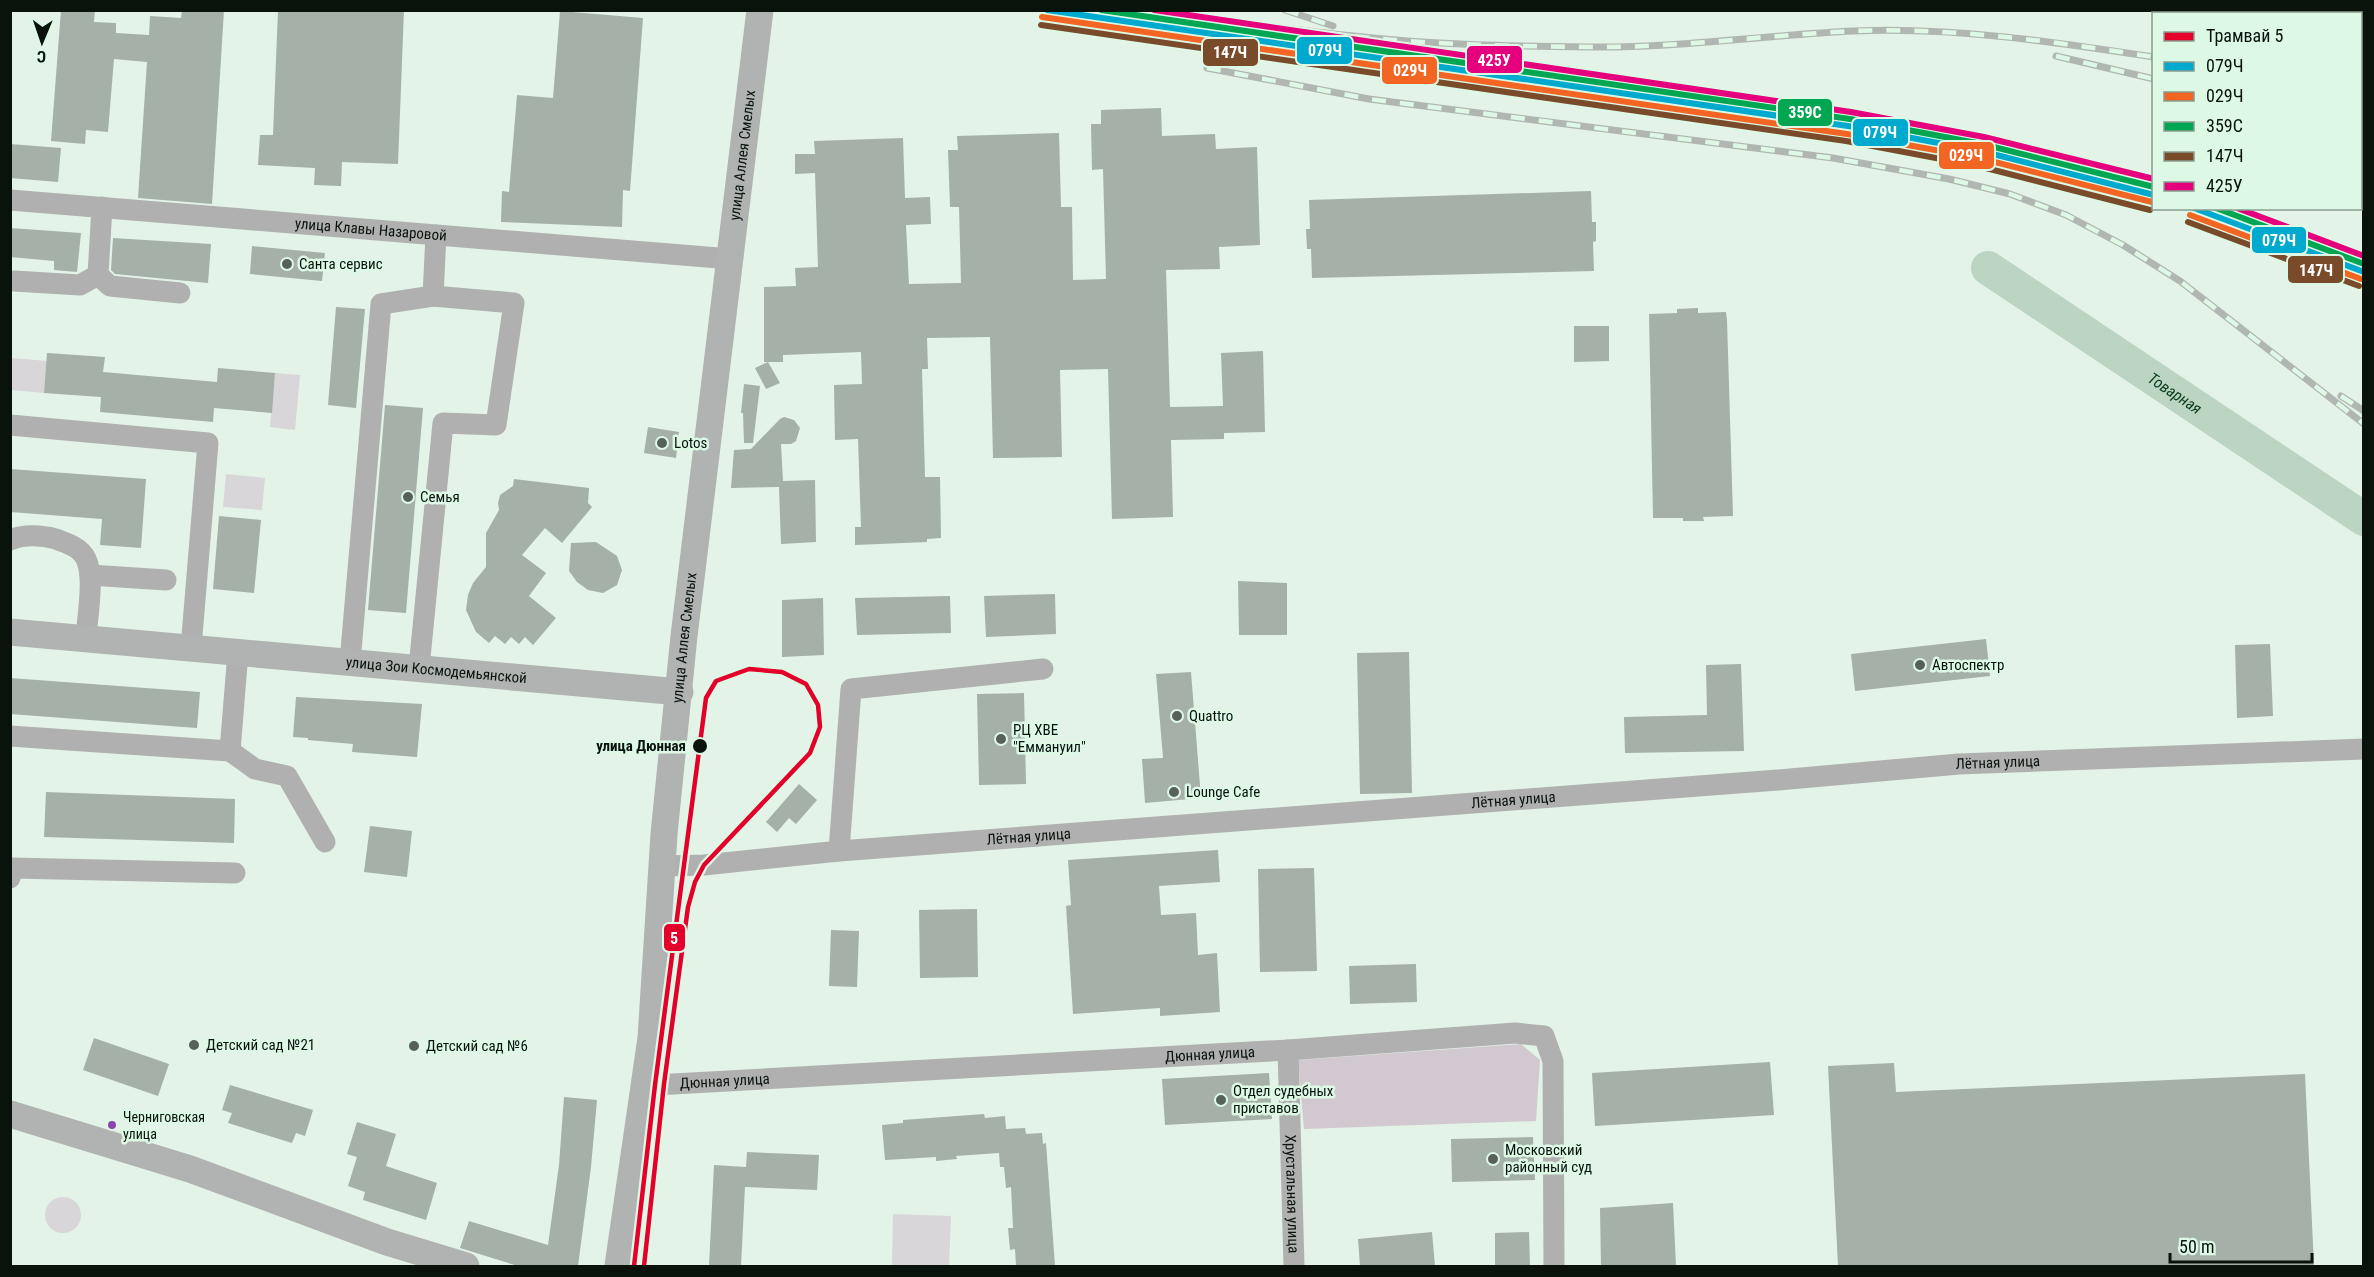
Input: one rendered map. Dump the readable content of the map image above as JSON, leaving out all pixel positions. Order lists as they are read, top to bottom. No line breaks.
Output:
{"streets":{"main road":["улица Аллея Смелых","улица Зои Космодемьянской"],"street":["улица Клавы Назаровой","Лётная улица","Дюнная улица","Хрустальная улица"]},"crossings":[["улица Аллея Смелых","улица Клавы Назаровой"],["улица Аллея Смелых","улица Зои Космодемьянской"],["улица Аллея Смелых","Лётная улица"],["улица Аллея Смелых","Дюнная улица"],["Дюнная улица","Хрустальная улица"]],"water":["Товарная"],"places":["Санта сервис","Lotos","Семья","Автоспектр","Quattro","РЦ ХВЕ \"Еммануил\"","улица Дюнная","Lounge Cafe","Детский сад №21","Детский сад №6","Отдел судебных приставов","Черниговская улица","Московский районный суд"],"lines":["transit line 079Ч","transit line 359С","transit line 425У","transit line 029Ч","transit line 147Ч","tram line 5"],"legend":["Трамвай 5","079Ч","029Ч","359С","147Ч","425У"],"scale_bar":"50 m","north":"bottom"}
